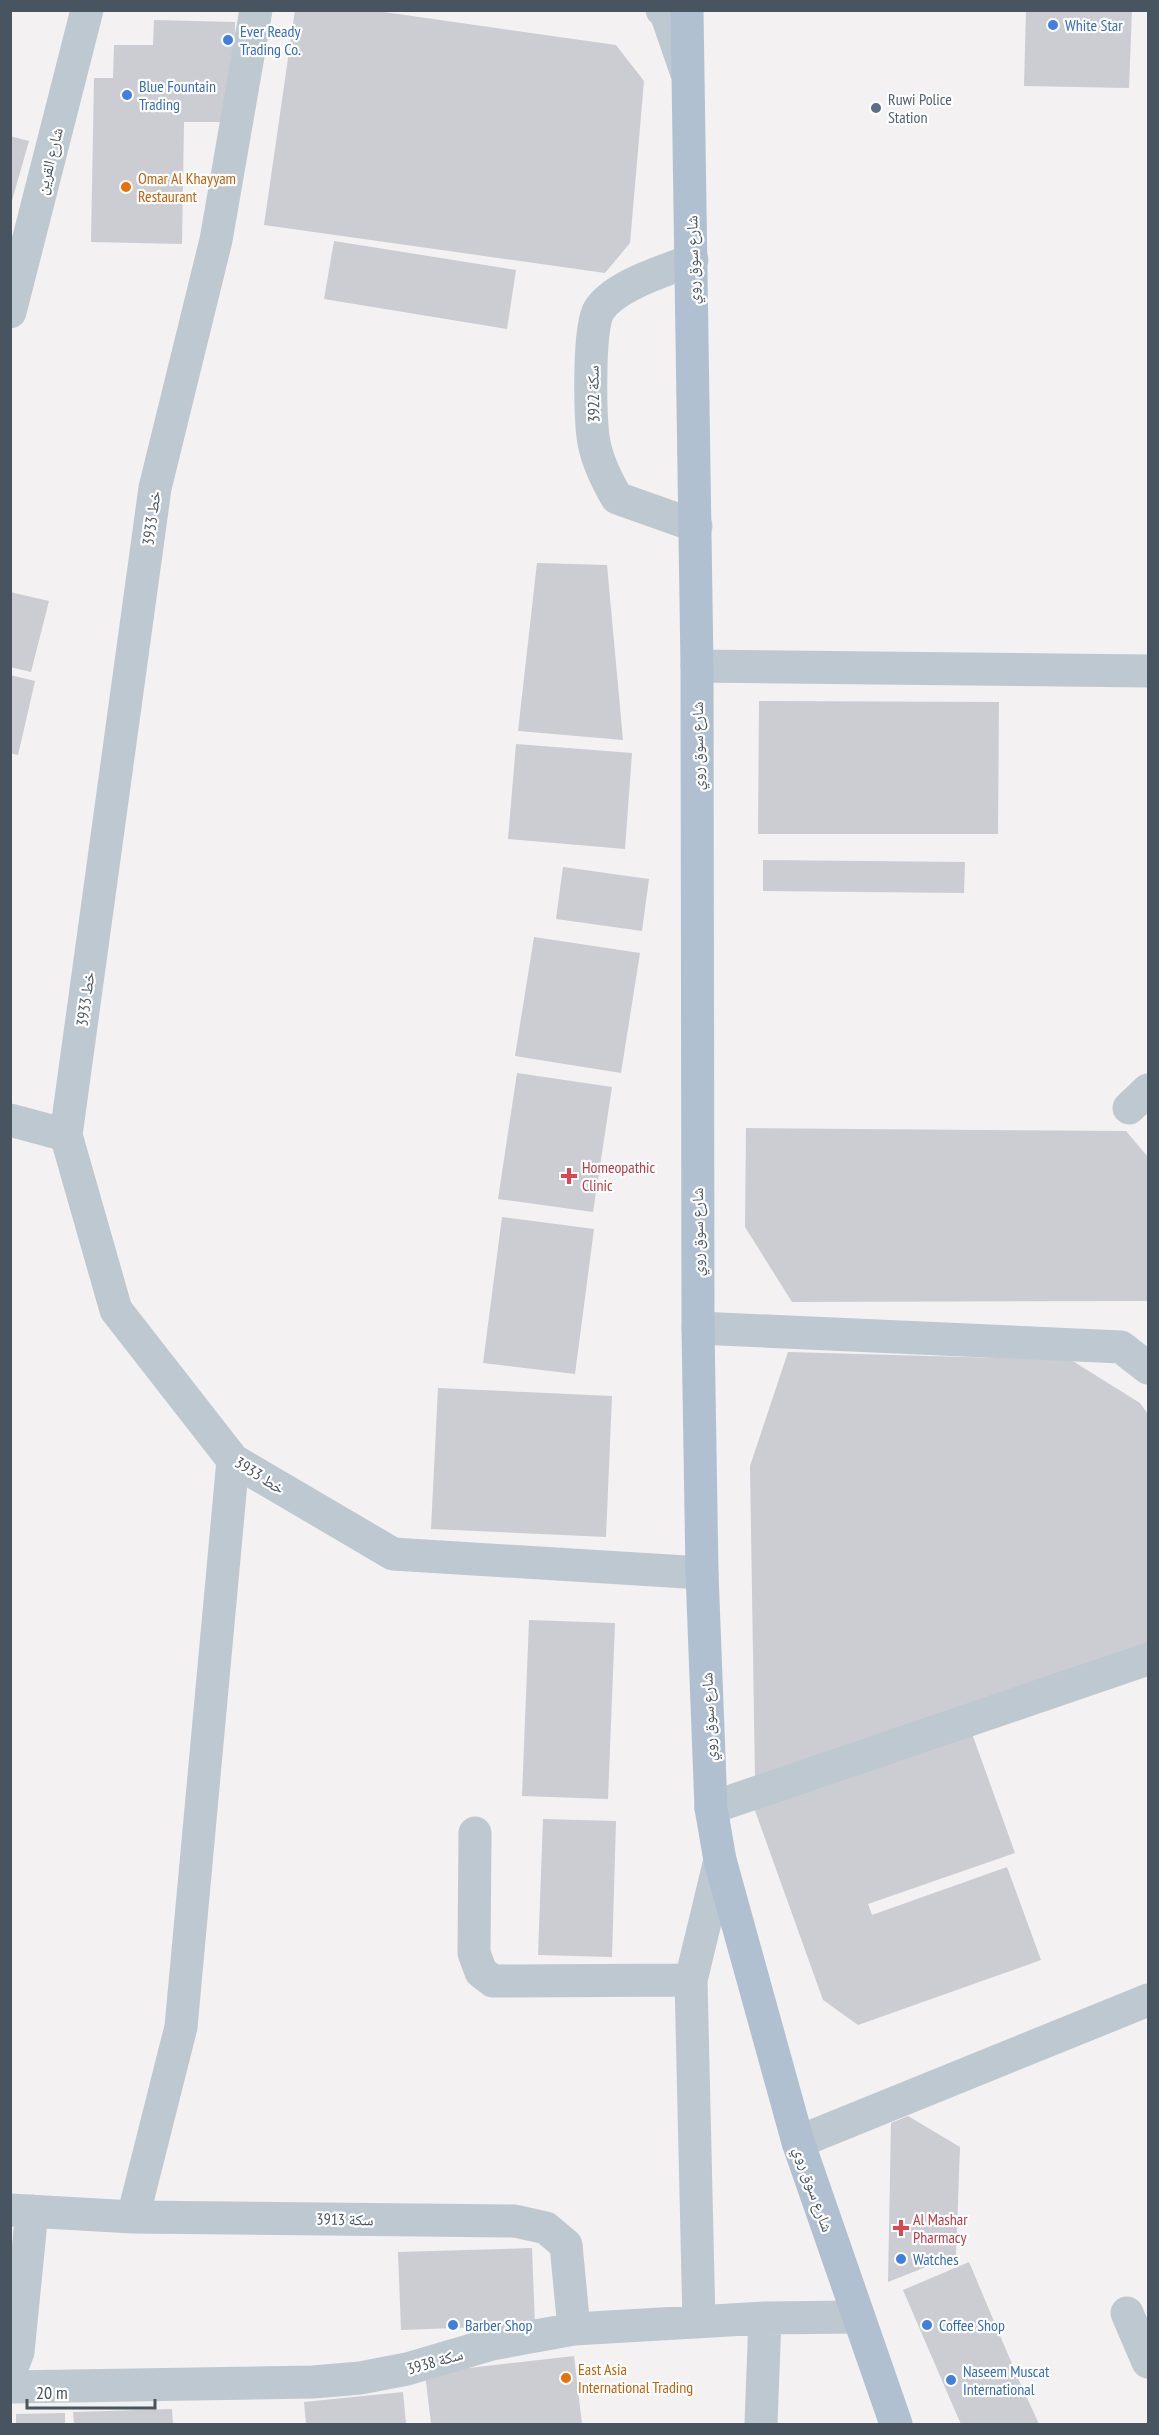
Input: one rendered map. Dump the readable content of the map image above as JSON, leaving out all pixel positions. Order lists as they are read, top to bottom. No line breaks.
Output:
{"streets":{"main road":["شارع سوق روي"],"street":["شارع القرين","سكة 3922","3933 خط","سكة 3913","سكة 3938"]},"crossings":[["شارع سوق روي","سكة 3922"],["شارع سوق روي","3933 خط"],["شارع سوق روي","سكة 3938"],["سكة 3913","سكة 3938"]],"places":{"other":["White Star","Ever Ready Trading Co.","Blue Fountain Trading","Ruwi Police Station","Omar Al Khayyam Restaurant","Watches","Barber Shop","Coffee Shop","East Asia International Trading","Naseem Muscat International"],"health":["Homeopathic Clinic","Al Mashar Pharmacy"]},"scale_bar":"20 m"}
